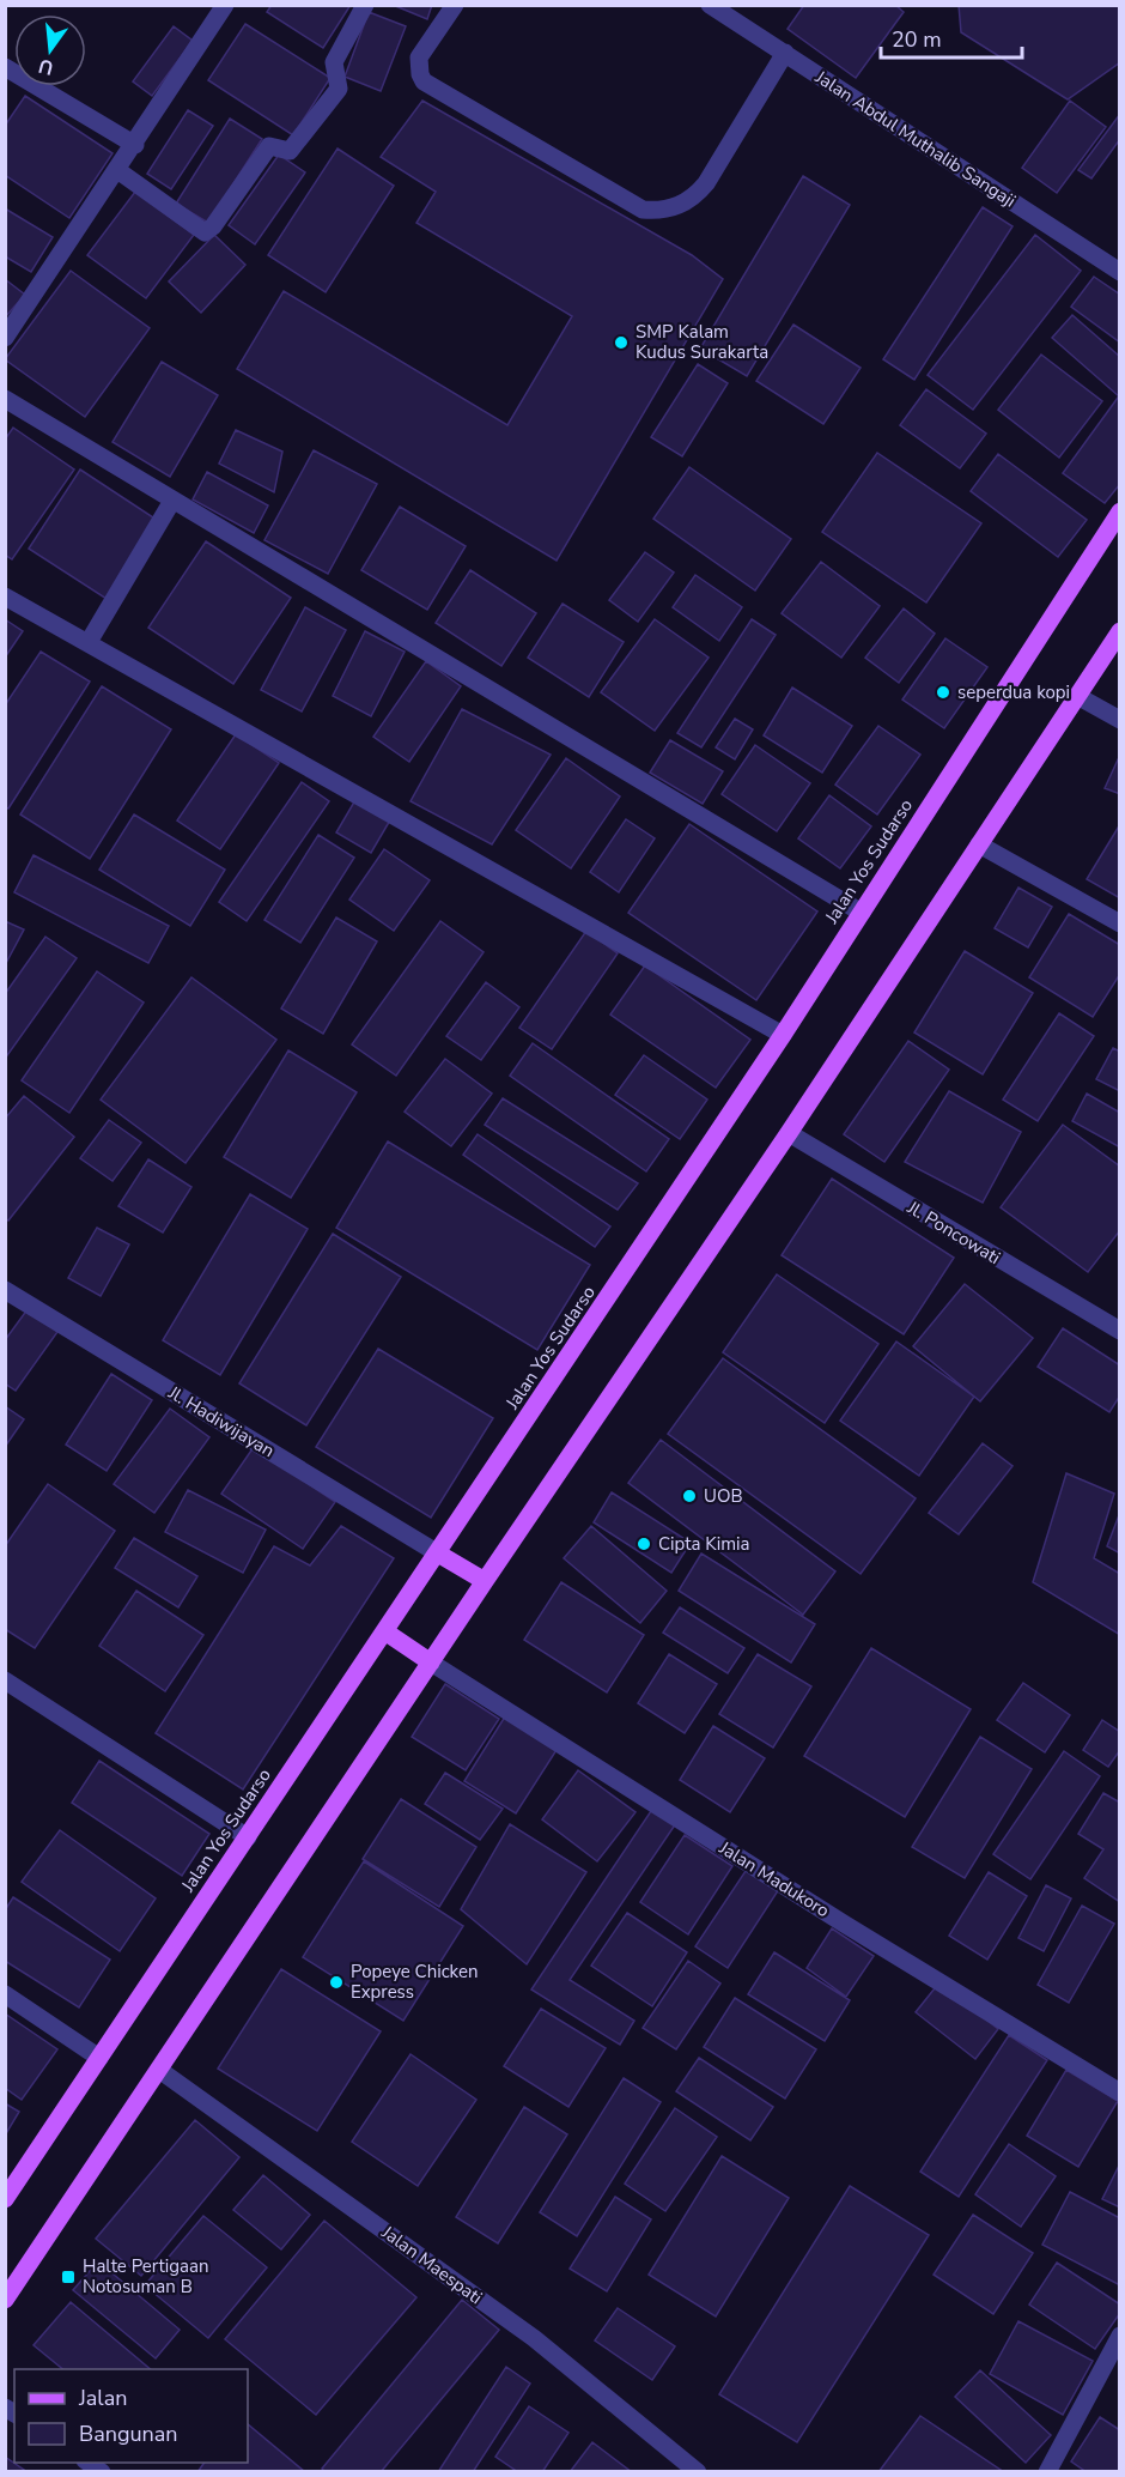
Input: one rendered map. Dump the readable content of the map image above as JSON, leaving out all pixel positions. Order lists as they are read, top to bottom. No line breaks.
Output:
{"streets":{"main road":["Jalan Yos Sudarso"],"street":["Jalan Abdul Muthalib Sangaji","Jl. Poncowati","Jl. Hadiwijayan","Jalan Madukoro","Jalan Maespati"]},"crossings":[["Jalan Yos Sudarso","Jl. Hadiwijayan"]],"places":{"other":["SMP Kalam Kudus Surakarta","seperdua kopi","UOB","Cipta Kimia","Popeye Chicken Express"],"transit":["Halte Pertigaan Notosuman B"]},"legend":["Jalan","Bangunan"],"scale_bar":"20 m","north":"bottom"}
